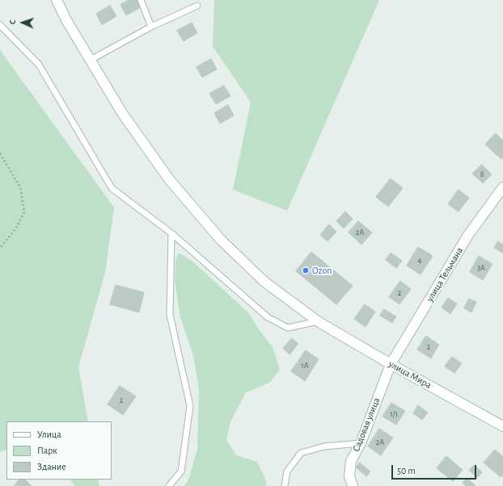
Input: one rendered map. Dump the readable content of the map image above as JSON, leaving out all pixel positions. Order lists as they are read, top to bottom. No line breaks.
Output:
{"streets":{"main road":["улица Тельмана","улица Мира","Садовая улица"]},"crossings":[["улица Тельмана","улица Мира"],["улица Тельмана","Садовая улица"],["улица Мира","Садовая улица"]],"places":["Ozon"],"house_numbers":["8","2А","4","3А","2","2","1А","2","1/1","2А"],"legend":["Улица","Парк","Здание"],"scale_bar":"50 m","north":"left"}
